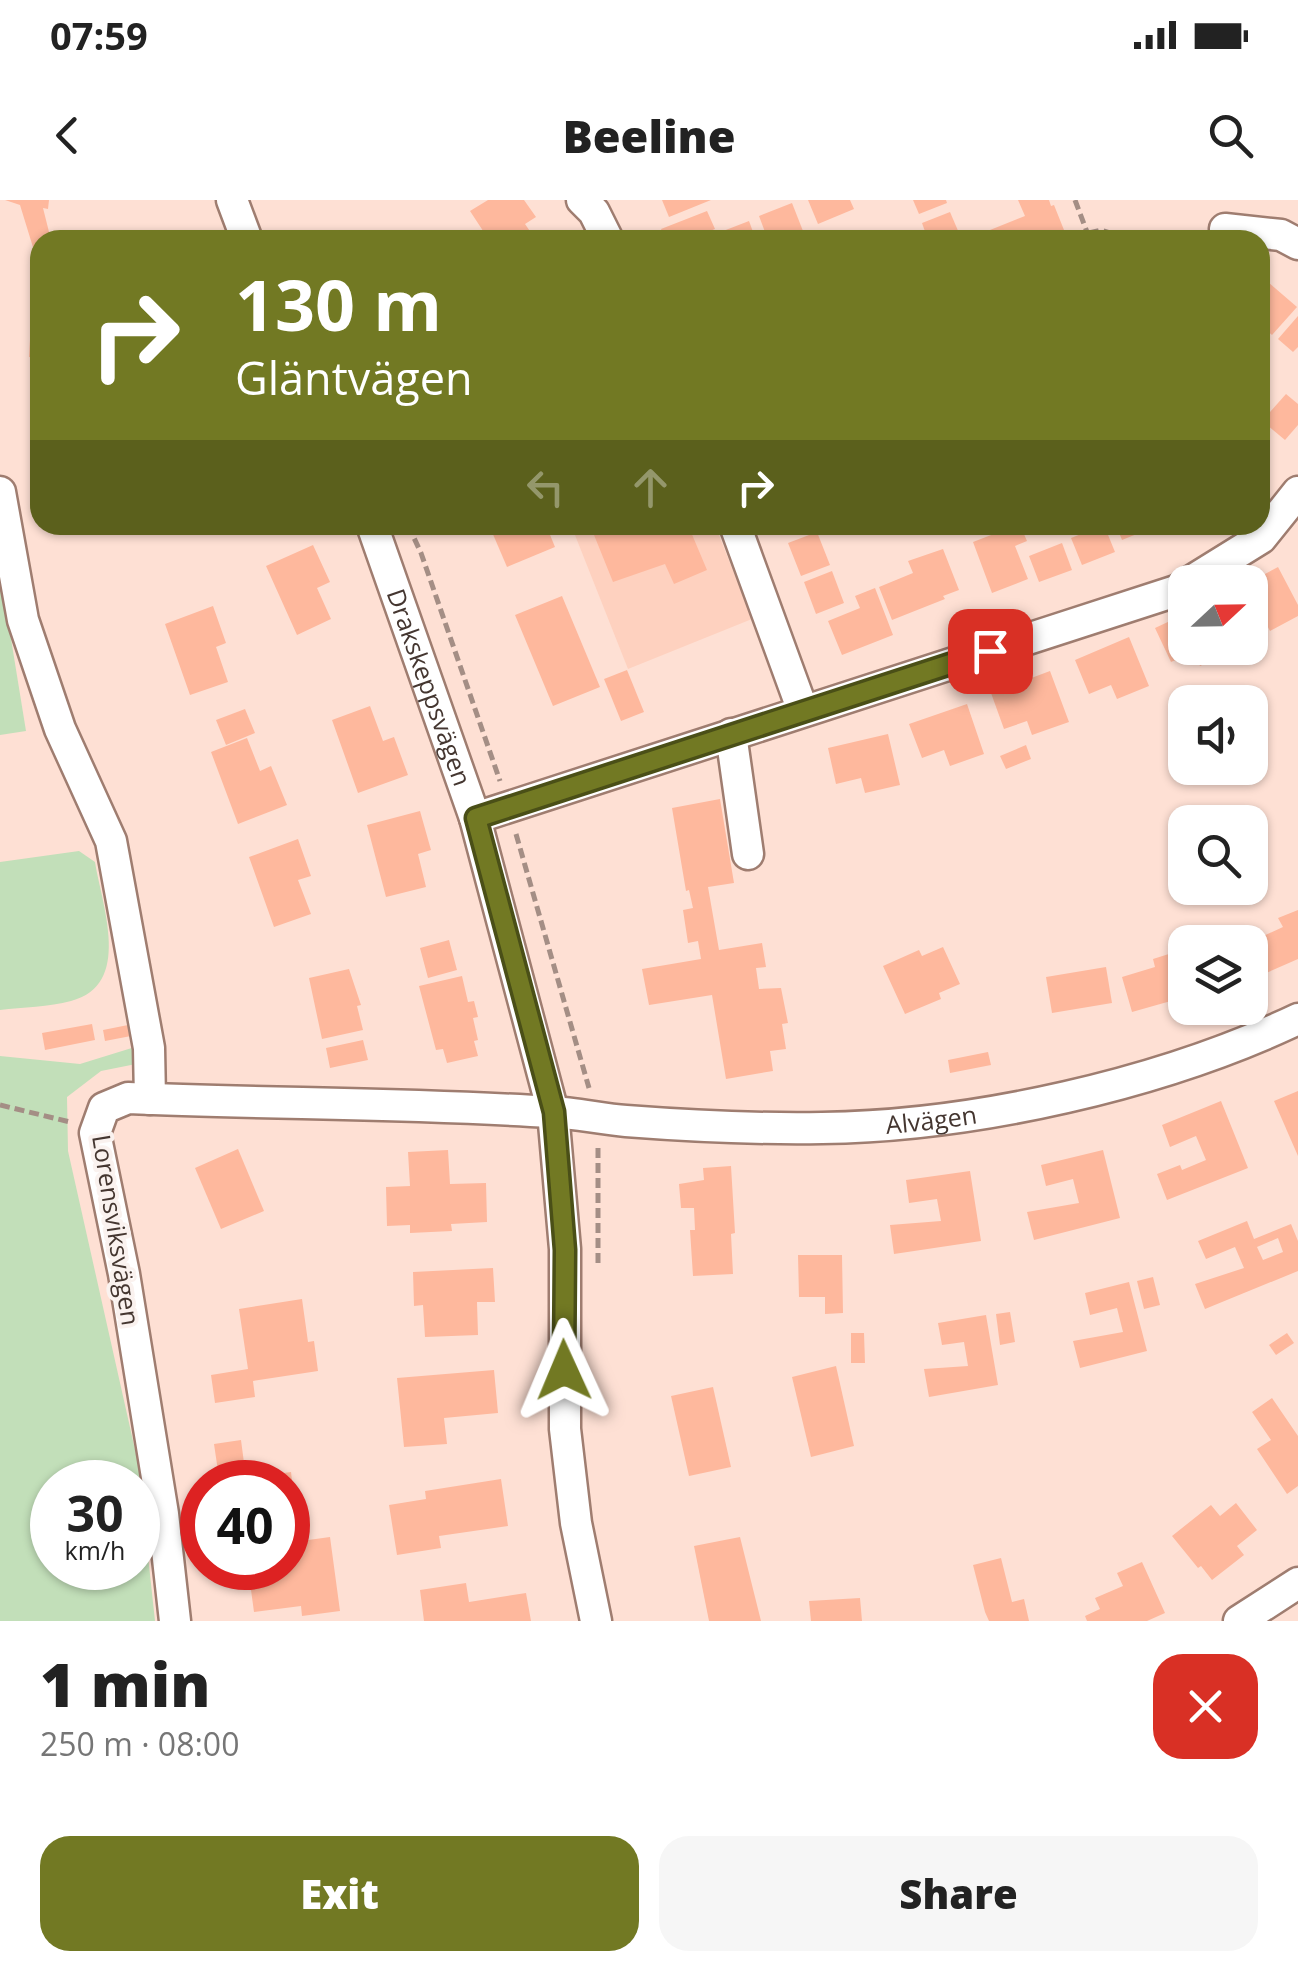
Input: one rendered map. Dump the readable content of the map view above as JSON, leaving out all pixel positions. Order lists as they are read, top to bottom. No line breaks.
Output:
{"streets":{"street":["Drakskeppsvägen","Alvägen","Lorensviksvägen"]},"crossings":[["Drakskeppsvägen","Alvägen"],["Drakskeppsvägen","Lorensviksvägen"],["Alvägen","Lorensviksvägen"]],"north":"right","page":{"status":"07:59","header":"Beeline","turn":["130 m","Gläntvägen"],"speed":"30 km/h","limit":"40","heading":["1 min","250 m · 08:00"],"buttons":["Exit","Share"]}}
